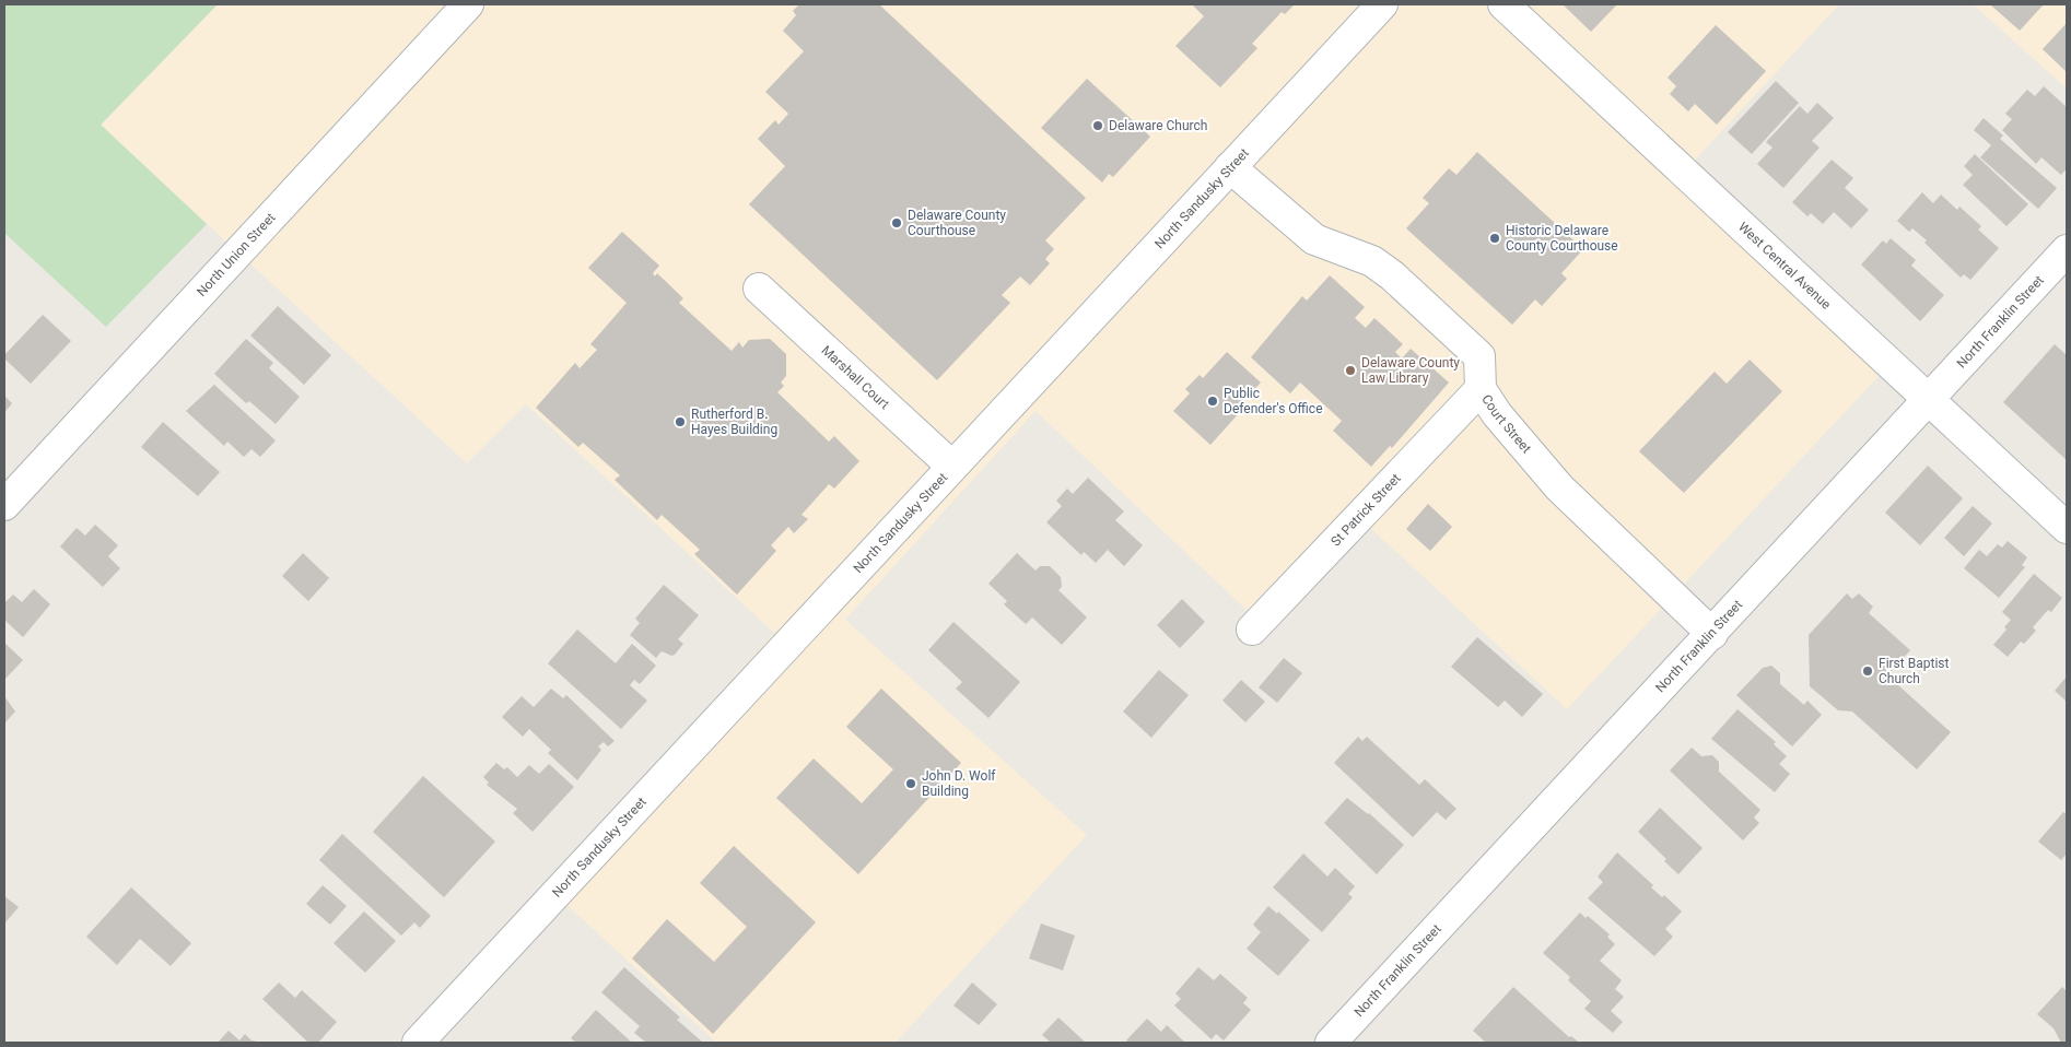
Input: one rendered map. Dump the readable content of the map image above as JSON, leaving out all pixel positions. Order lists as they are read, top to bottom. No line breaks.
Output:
{"streets":{"street":["North Sandusky Street","North Union Street","West Central Avenue","North Franklin Street","Marshall Court","Court Street","St Patrick Street"]},"crossings":[["North Sandusky Street","Marshall Court"],["North Sandusky Street","Court Street"],["West Central Avenue","North Franklin Street"],["North Franklin Street","Court Street"],["Court Street","St Patrick Street"]],"places":["Delaware Church","Delaware County Courthouse","Historic Delaware County Courthouse","Delaware County Law Library","Public Defender's Office","Rutherford B. Hayes Building","First Baptist Church","John D. Wolf Building"]}
